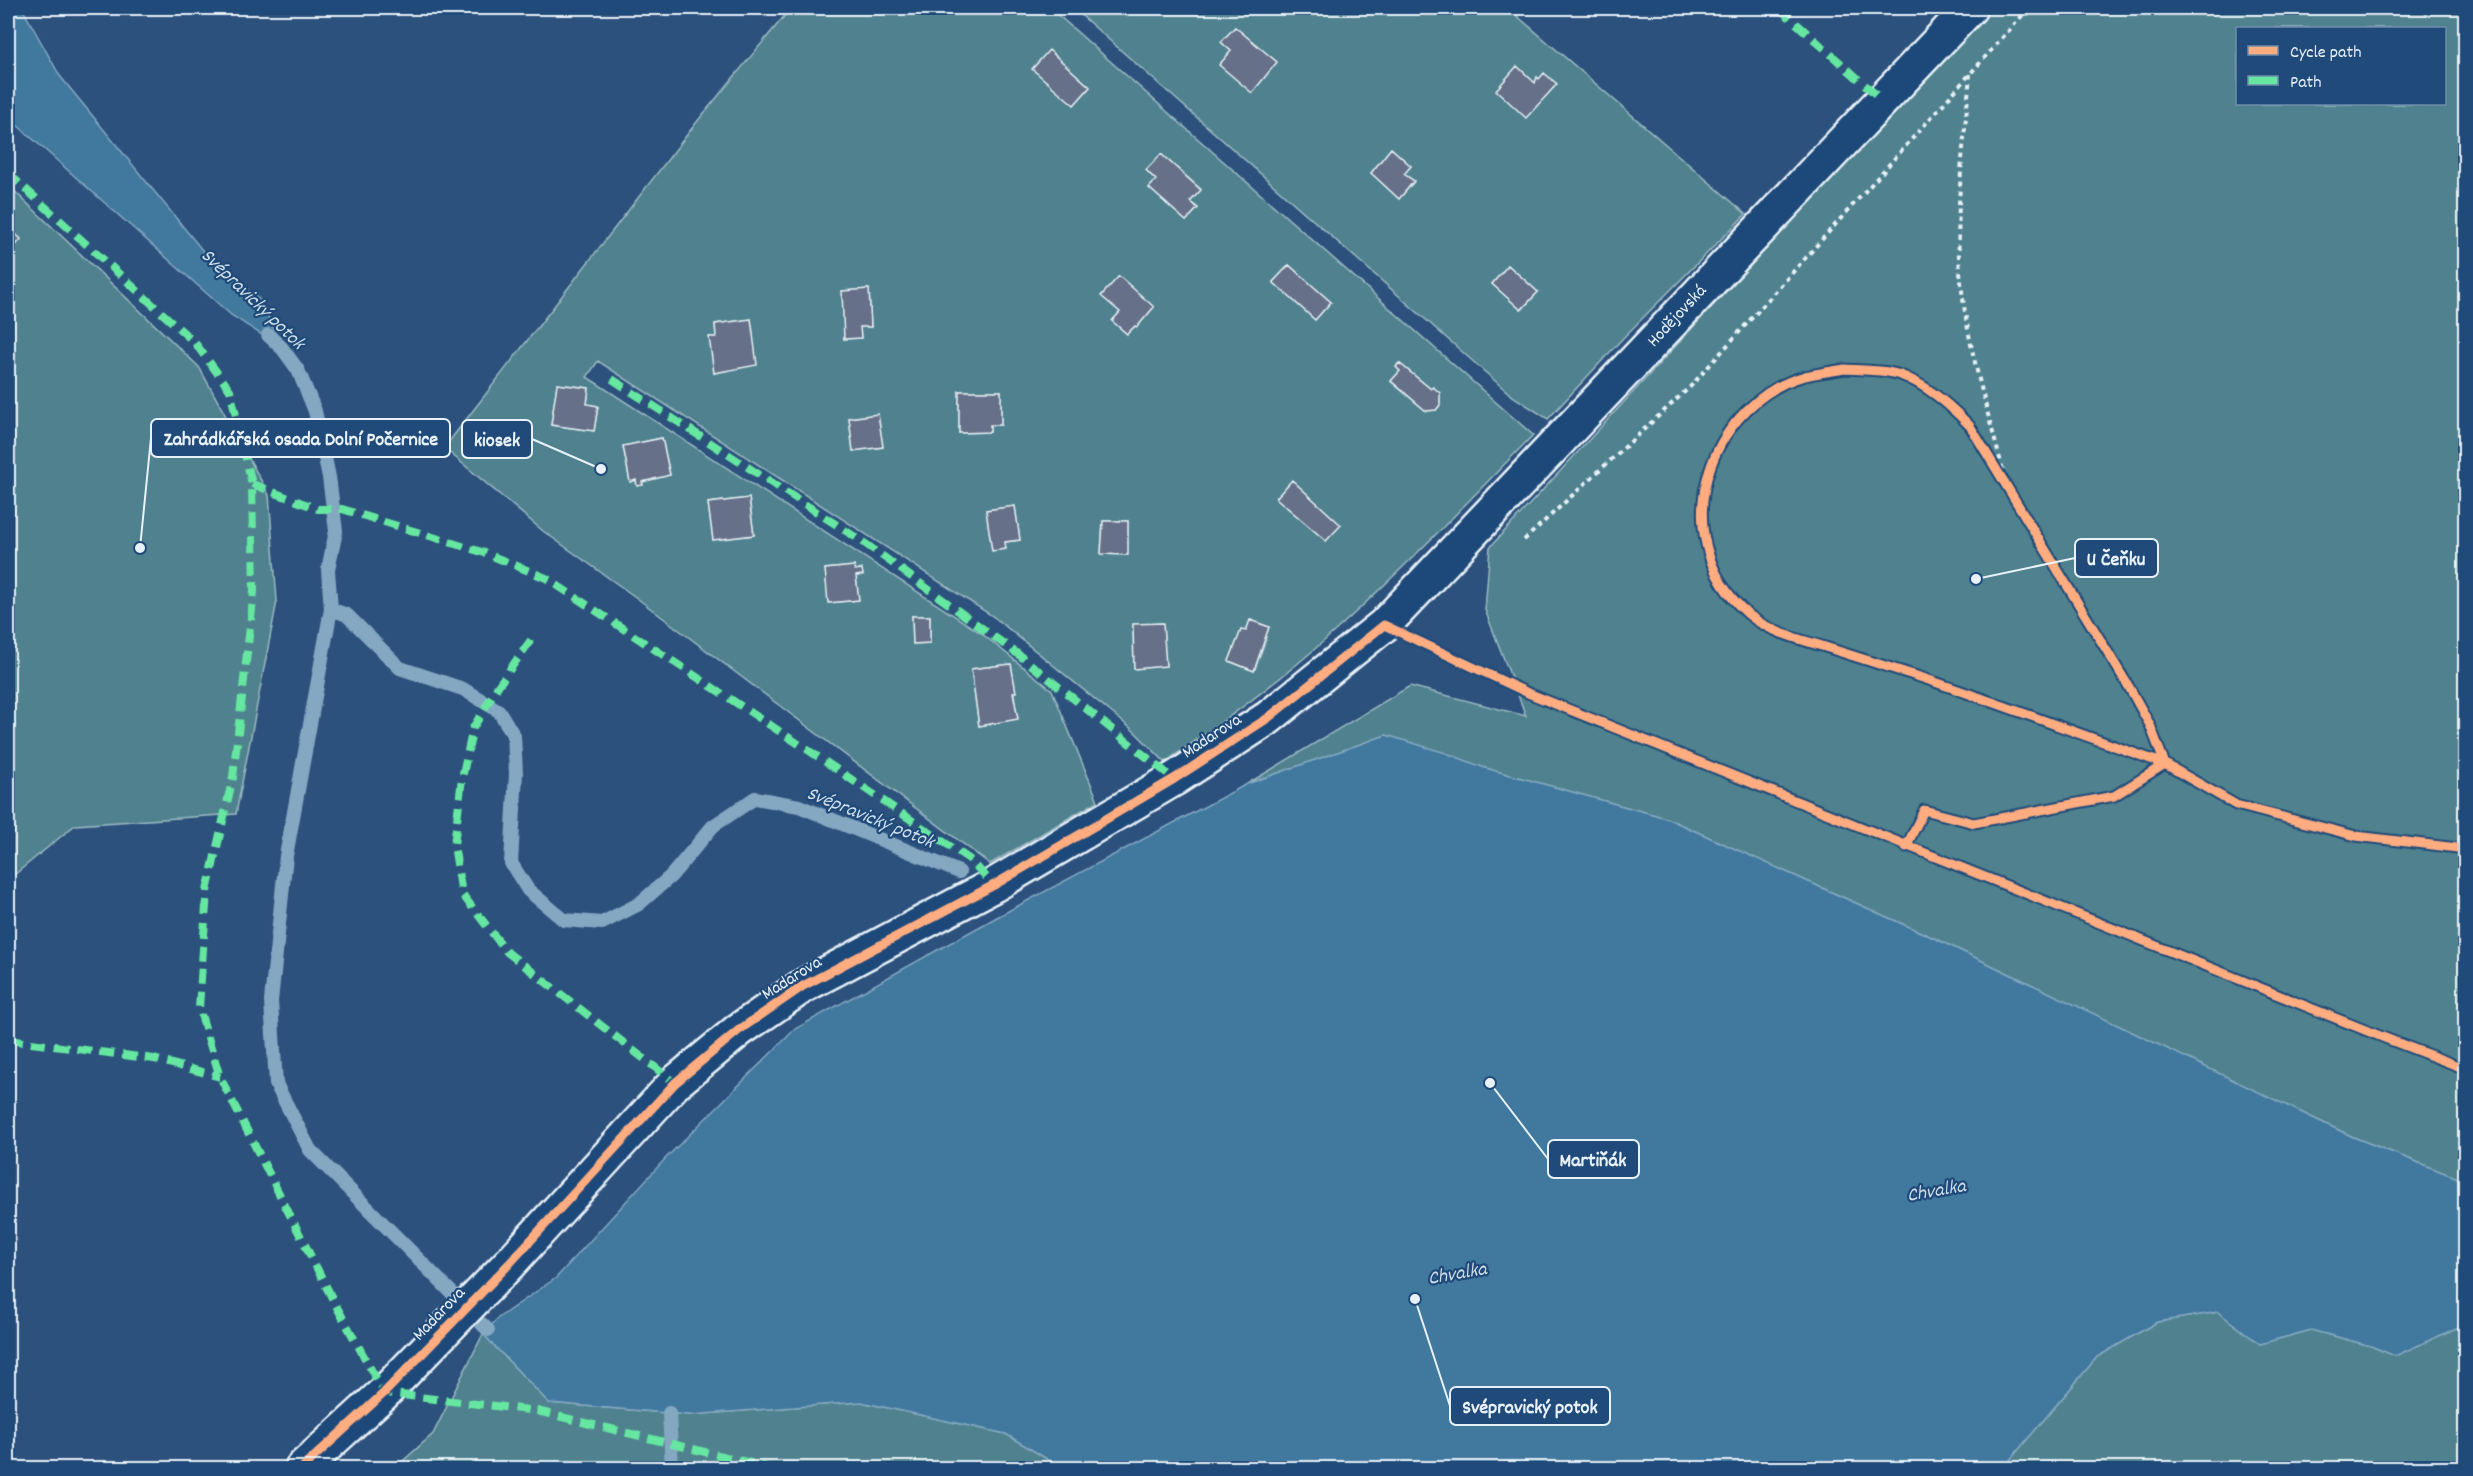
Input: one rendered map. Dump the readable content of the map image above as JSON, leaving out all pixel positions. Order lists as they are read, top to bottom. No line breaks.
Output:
{"streets":{"street":["Hodějovská","Madarova"]},"crossings":[["Hodějovská","Madarova"]],"water":["Svépravický potok","Chvalka"],"places":["kiosek","Zahrádkářská osada Dolní Počernice","U Čeňku","Martiňák","Svépravický potok"],"legend":["Cycle path","Path"]}
